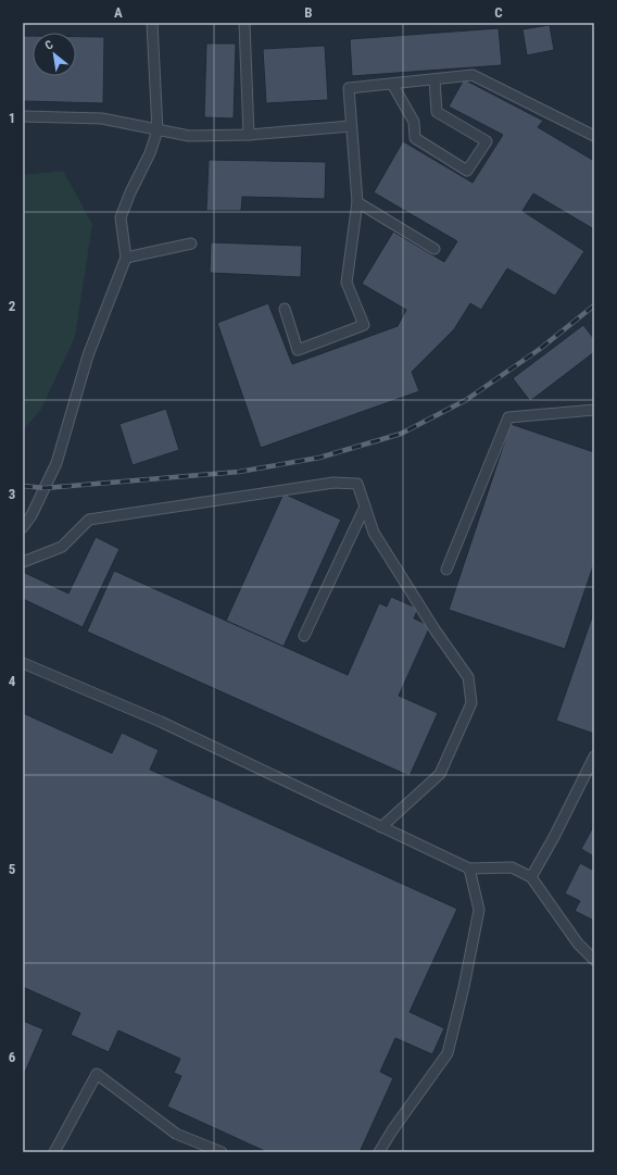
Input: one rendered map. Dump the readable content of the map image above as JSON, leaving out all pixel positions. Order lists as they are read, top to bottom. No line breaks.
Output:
{"north":"top left","grid":{"columns":["A","B","C"],"rows":["1","2","3","4","5","6"]}}
